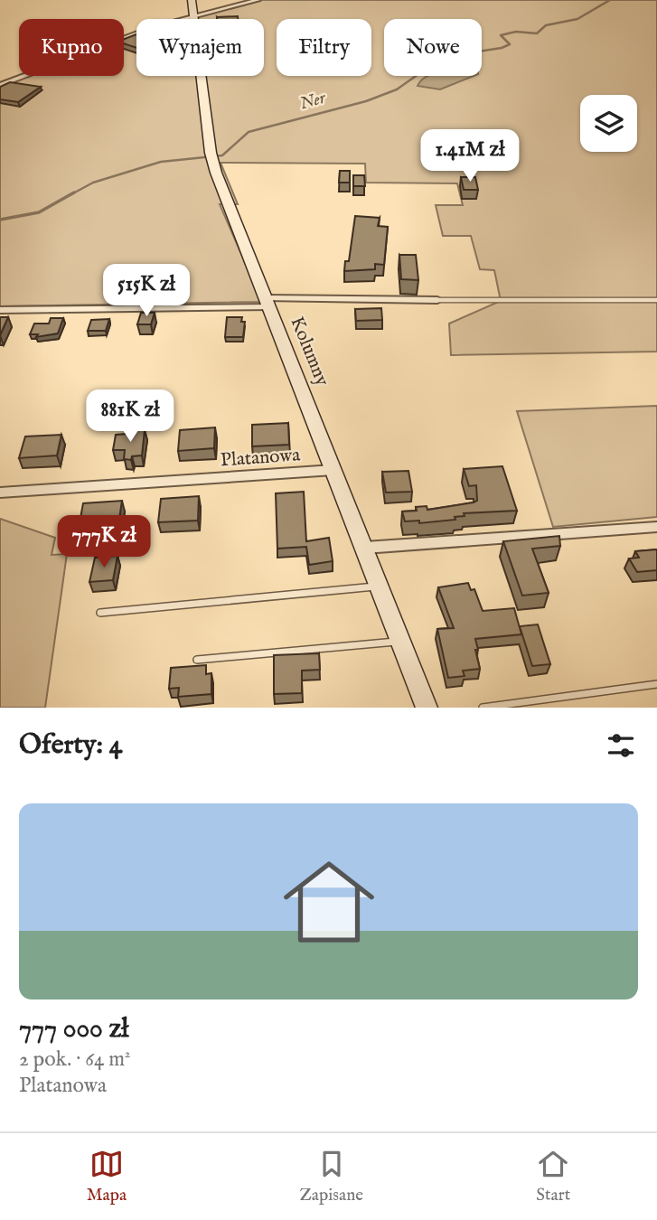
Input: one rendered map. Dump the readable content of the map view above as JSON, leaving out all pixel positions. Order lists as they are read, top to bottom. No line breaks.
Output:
{"streets":{"street":["Kolumny","Platanowa"]},"crossings":[["Kolumny","Platanowa"]],"water":["Ner"],"page":{"chip":["Kupno","Wynajem","Filtry","Nowe"],"price":["1.41M zł","515K zł","881K zł","777K zł"],"heading":"Oferty: 4","list":[{"name":"777 000 zł","note":"2 pok. · 64 m² · Platanowa"}],"tabs":["Mapa","Zapisane","Start"]}}
